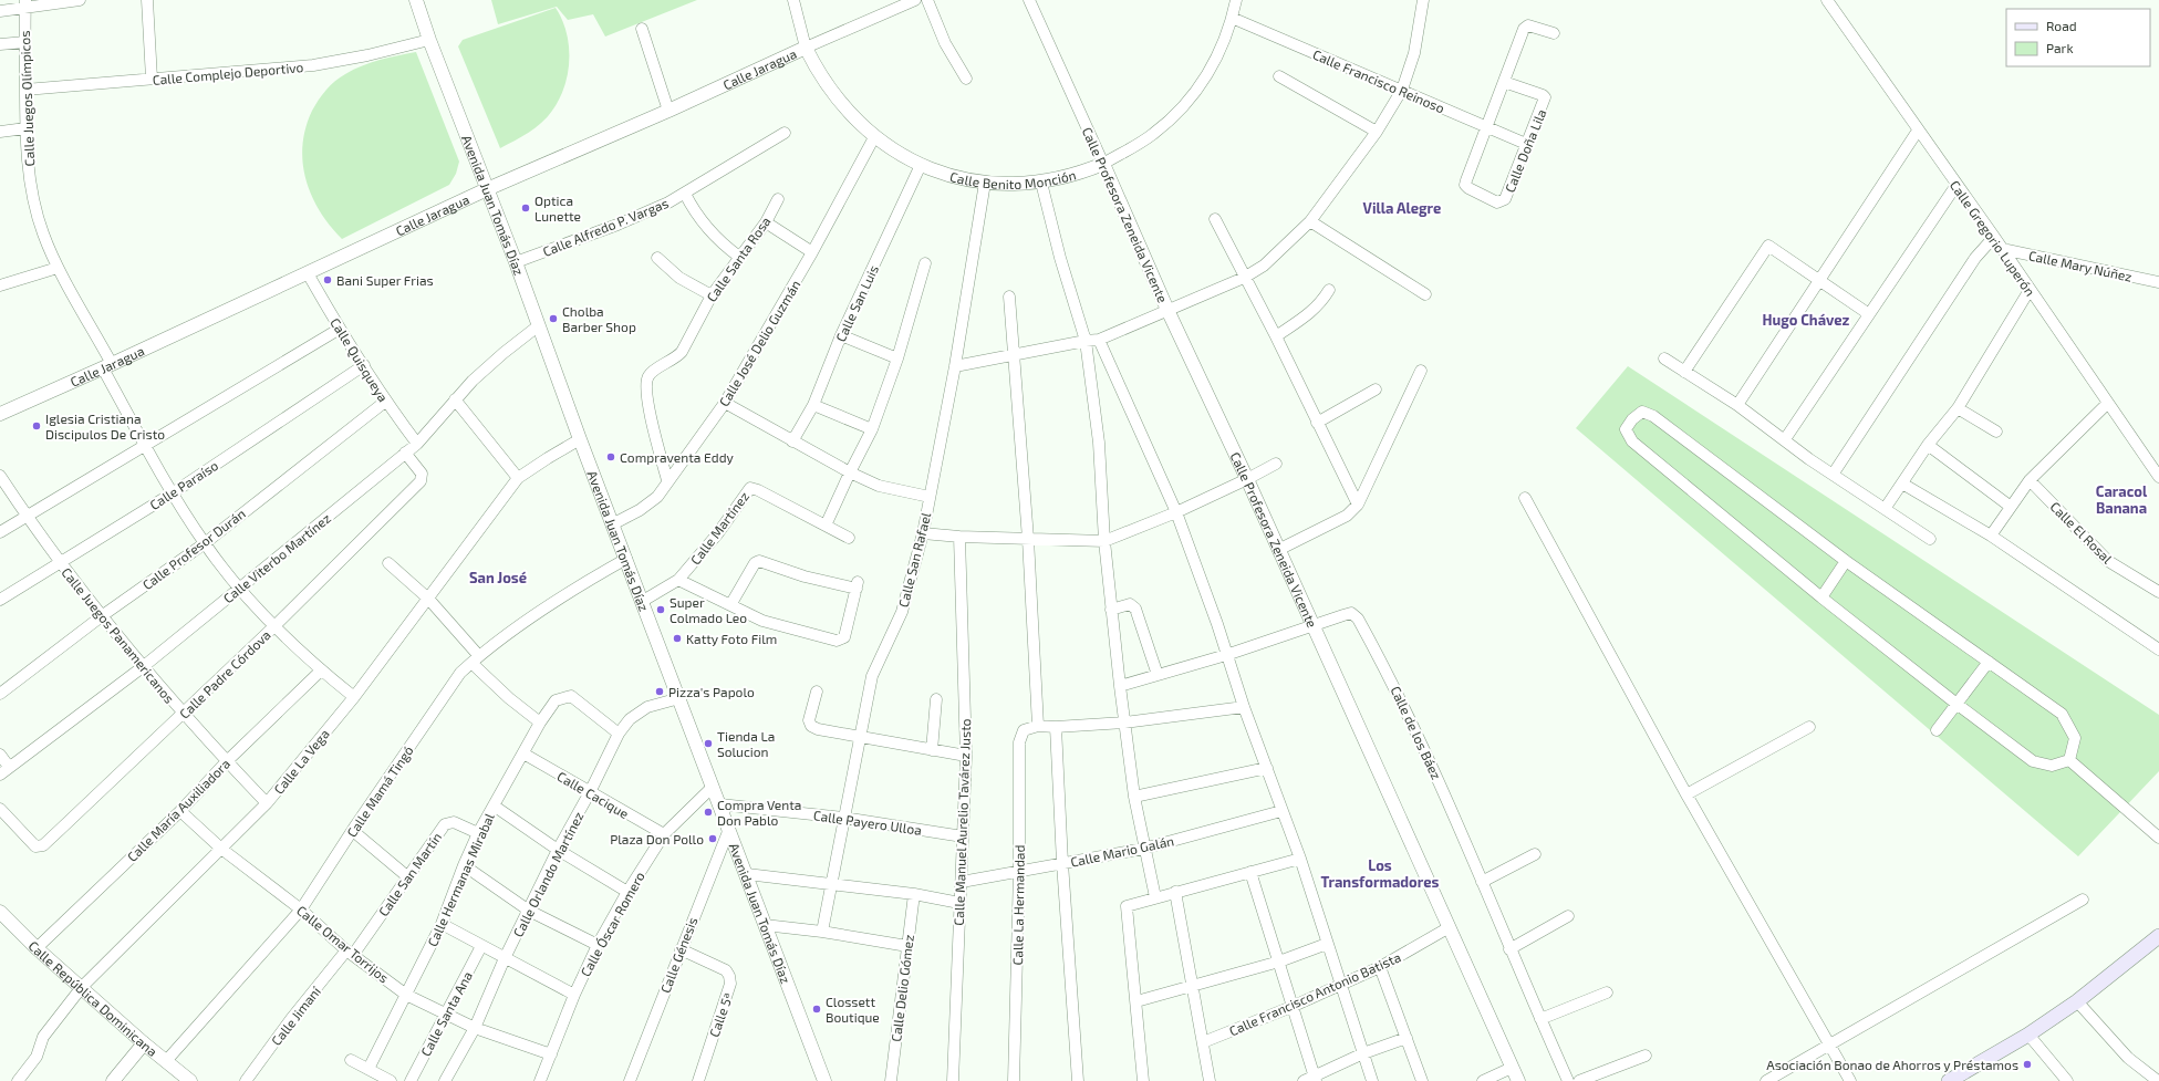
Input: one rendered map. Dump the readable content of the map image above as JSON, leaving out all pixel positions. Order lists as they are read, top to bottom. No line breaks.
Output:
{"streets":{"street":["Calle Jaragua","Calle Complejo Deportivo","Calle Francisco Reinoso","Calle Juegos Olímpicos","Calle Doña Lila","Calle Benito Monción","Avenida Juan Tomás Díaz","Calle Profesora Zeneida Vicente","Calle Alfredo P. Vargas","Calle Gregorio Luperón","Calle Santa Rosa","Calle Mary Núñez","Calle San Luis","Calle José Delio Guzmán","Calle Quisqueya","Calle Paraíso","Calle Martínez","Calle El Rosal","Calle Profesor Durán","Calle Viterbo Martínez","Calle San Rafael","Calle Juegos Panamericanos","Calle Padre Córdova","Calle de los Báez","Calle La Vega","Calle Mamá Tingó","Calle Cacique","Calle María Auxiliadora","Calle Payero Ulloa","Calle Manuel Aurelio Tavárez Justo","Calle Mario Galán","Calle San Martín","Calle Orlando Martínez","Calle Hermanas Mirabal","Calle La Hermandad","Calle Óscar Romero","Calle Omar Torrijos","Calle Génesis","Calle Delio Gómez","Calle Francisco Antonio Batista","Calle República Dominicana","Calle Santa Ana","Calle 5ª","Calle Jimaní"]},"crossings":[["Calle Jaragua","Calle Juegos Olímpicos"],["Calle Jaragua","Calle Benito Monción"],["Calle Jaragua","Avenida Juan Tomás Díaz"],["Calle Jaragua","Calle Quisqueya"],["Calle Complejo Deportivo","Calle Juegos Olímpicos"],["Calle Complejo Deportivo","Avenida Juan Tomás Díaz"],["Calle Francisco Reinoso","Calle Doña Lila"],["Calle Francisco Reinoso","Calle Benito Monción"],["Calle Juegos Olímpicos","Calle Paraíso"],["Calle Juegos Olímpicos","Calle Profesor Durán"],["Calle Juegos Olímpicos","Calle Viterbo Martínez"],["Calle Juegos Olímpicos","Calle Padre Córdova"],["Calle Juegos Olímpicos","Calle La Vega"],["Calle Juegos Olímpicos","Calle María Auxiliadora"],["Calle Benito Monción","Calle Profesora Zeneida Vicente"],["Calle Benito Monción","Calle San Luis"],["Calle Benito Monción","Calle José Delio Guzmán"],["Calle Benito Monción","Calle San Rafael"],["Avenida Juan Tomás Díaz","Calle Alfredo P. Vargas"],["Avenida Juan Tomás Díaz","Calle José Delio Guzmán"],["Avenida Juan Tomás Díaz","Calle Martínez"],["Avenida Juan Tomás Díaz","Calle Viterbo Martínez"],["Avenida Juan Tomás Díaz","Calle La Vega"],["Avenida Juan Tomás Díaz","Calle Mamá Tingó"],["Avenida Juan Tomás Díaz","Calle Payero Ulloa"],["Avenida Juan Tomás Díaz","Calle Orlando Martínez"],["Avenida Juan Tomás Díaz","Calle Óscar Romero"],["Avenida Juan Tomás Díaz","Calle Génesis"],["Calle Profesora Zeneida Vicente","Calle de los Báez"],["Calle Profesora Zeneida Vicente","Calle Francisco Antonio Batista"],["Calle Gregorio Luperón","Calle Mary Núñez"],["Calle Santa Rosa","Calle José Delio Guzmán"],["Calle Quisqueya","Calle Paraíso"],["Calle Quisqueya","Calle Profesor Durán"],["Calle Quisqueya","Calle Viterbo Martínez"],["Calle Paraíso","Calle Juegos Panamericanos"],["Calle Profesor Durán","Calle Juegos Panamericanos"],["Calle Viterbo Martínez","Calle Juegos Panamericanos"],["Calle Viterbo Martínez","Calle Padre Córdova"],["Calle San Rafael","Calle Payero Ulloa"],["Calle Juegos Panamericanos","Calle Padre Córdova"],["Calle Juegos Panamericanos","Calle La Vega"],["Calle Juegos Panamericanos","Calle María Auxiliadora"],["Calle La Vega","Calle Omar Torrijos"],["Calle La Vega","Calle República Dominicana"],["Calle Mamá Tingó","Calle Omar Torrijos"],["Calle Mamá Tingó","Calle República Dominicana"],["Calle Cacique","Calle Orlando Martínez"],["Calle Cacique","Calle Hermanas Mirabal"],["Calle Cacique","Calle Óscar Romero"],["Calle María Auxiliadora","Calle Omar Torrijos"],["Calle María Auxiliadora","Calle República Dominicana"],["Calle Payero Ulloa","Calle Manuel Aurelio Tavárez Justo"],["Calle Manuel Aurelio Tavárez Justo","Calle Mario Galán"],["Calle Mario Galán","Calle La Hermandad"],["Calle San Martín","Calle Hermanas Mirabal"],["Calle San Martín","Calle Omar Torrijos"],["Calle San Martín","Calle Jimaní"],["Calle Orlando Martínez","Calle Hermanas Mirabal"],["Calle Orlando Martínez","Calle Omar Torrijos"],["Calle Hermanas Mirabal","Calle Omar Torrijos"],["Calle Óscar Romero","Calle Omar Torrijos"],["Calle Omar Torrijos","Calle Santa Ana"],["Calle Omar Torrijos","Calle Jimaní"],["Calle Génesis","Calle 5ª"]],"districts":["Villa Alegre","Hugo Chávez","Caracol Banana","San José","Los Transformadores"],"places":["Optica Lunette","Bani Super Frias","Cholba Barber Shop","Iglesia Cristiana Discipulos De Cristo","Compraventa Eddy","Super Colmado Leo","Katty Foto Film","Pizza's Papolo","Tienda La Solucion","Compra Venta Don Pablo","Plaza Don Pollo","Clossett Boutique","Asociación Bonao de Ahorros y Préstamos"],"legend":["Road","Park"]}
